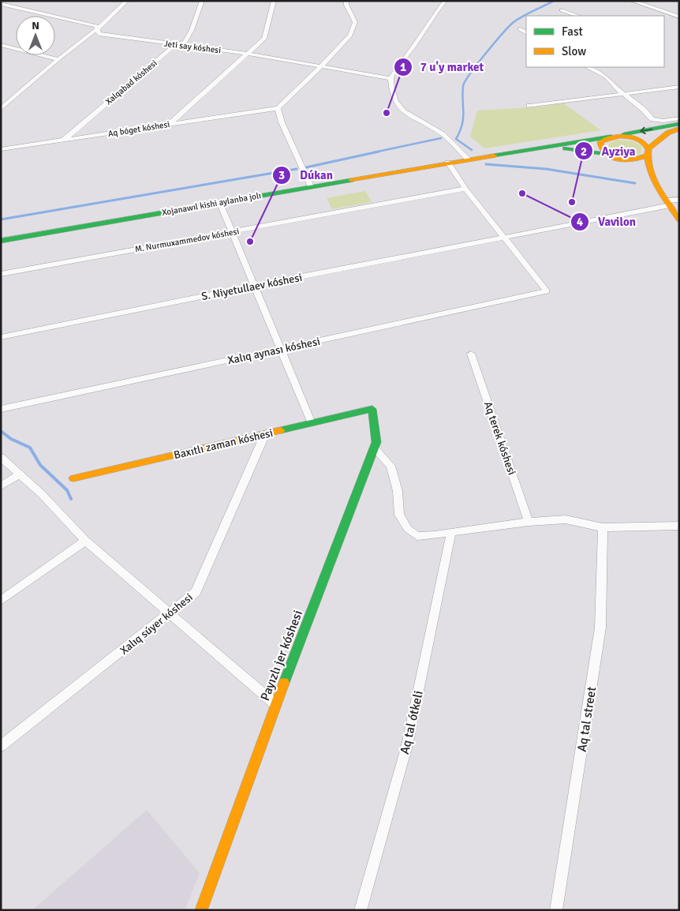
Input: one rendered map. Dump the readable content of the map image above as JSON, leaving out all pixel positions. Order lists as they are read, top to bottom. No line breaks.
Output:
{"streets":{"main road":["Xojanawıl kishi aylanba jolı","Baxıtlı zaman kóshesi","Payızlı jer kóshesi"],"street":["Jeti say kóshesi","Xalqabad kóshesi","Aq bóget kóshesi","M. Nurmuxammedov kóshesi","S. Niyetullaev kóshesi","Xalıq aynası kóshesi","Aq terek kóshesi","Xalıq súyer kóshesi","Aq tal street","Aq tal ótkeli"]},"crossings":[["Jeti say kóshesi","Xalqabad kóshesi"],["Xalqabad kóshesi","Aq bóget kóshesi"],["S. Niyetullaev kóshesi","Xalıq aynası kóshesi"],["Baxıtlı zaman kóshesi","Xalıq súyer kóshesi"],["Baxıtlı zaman kóshesi","Payızlı jer kóshesi"]],"places":["7 u'y market","Vavilon","Ayziya","Dúkan"],"legend":["Fast","Slow"],"north":"top"}
